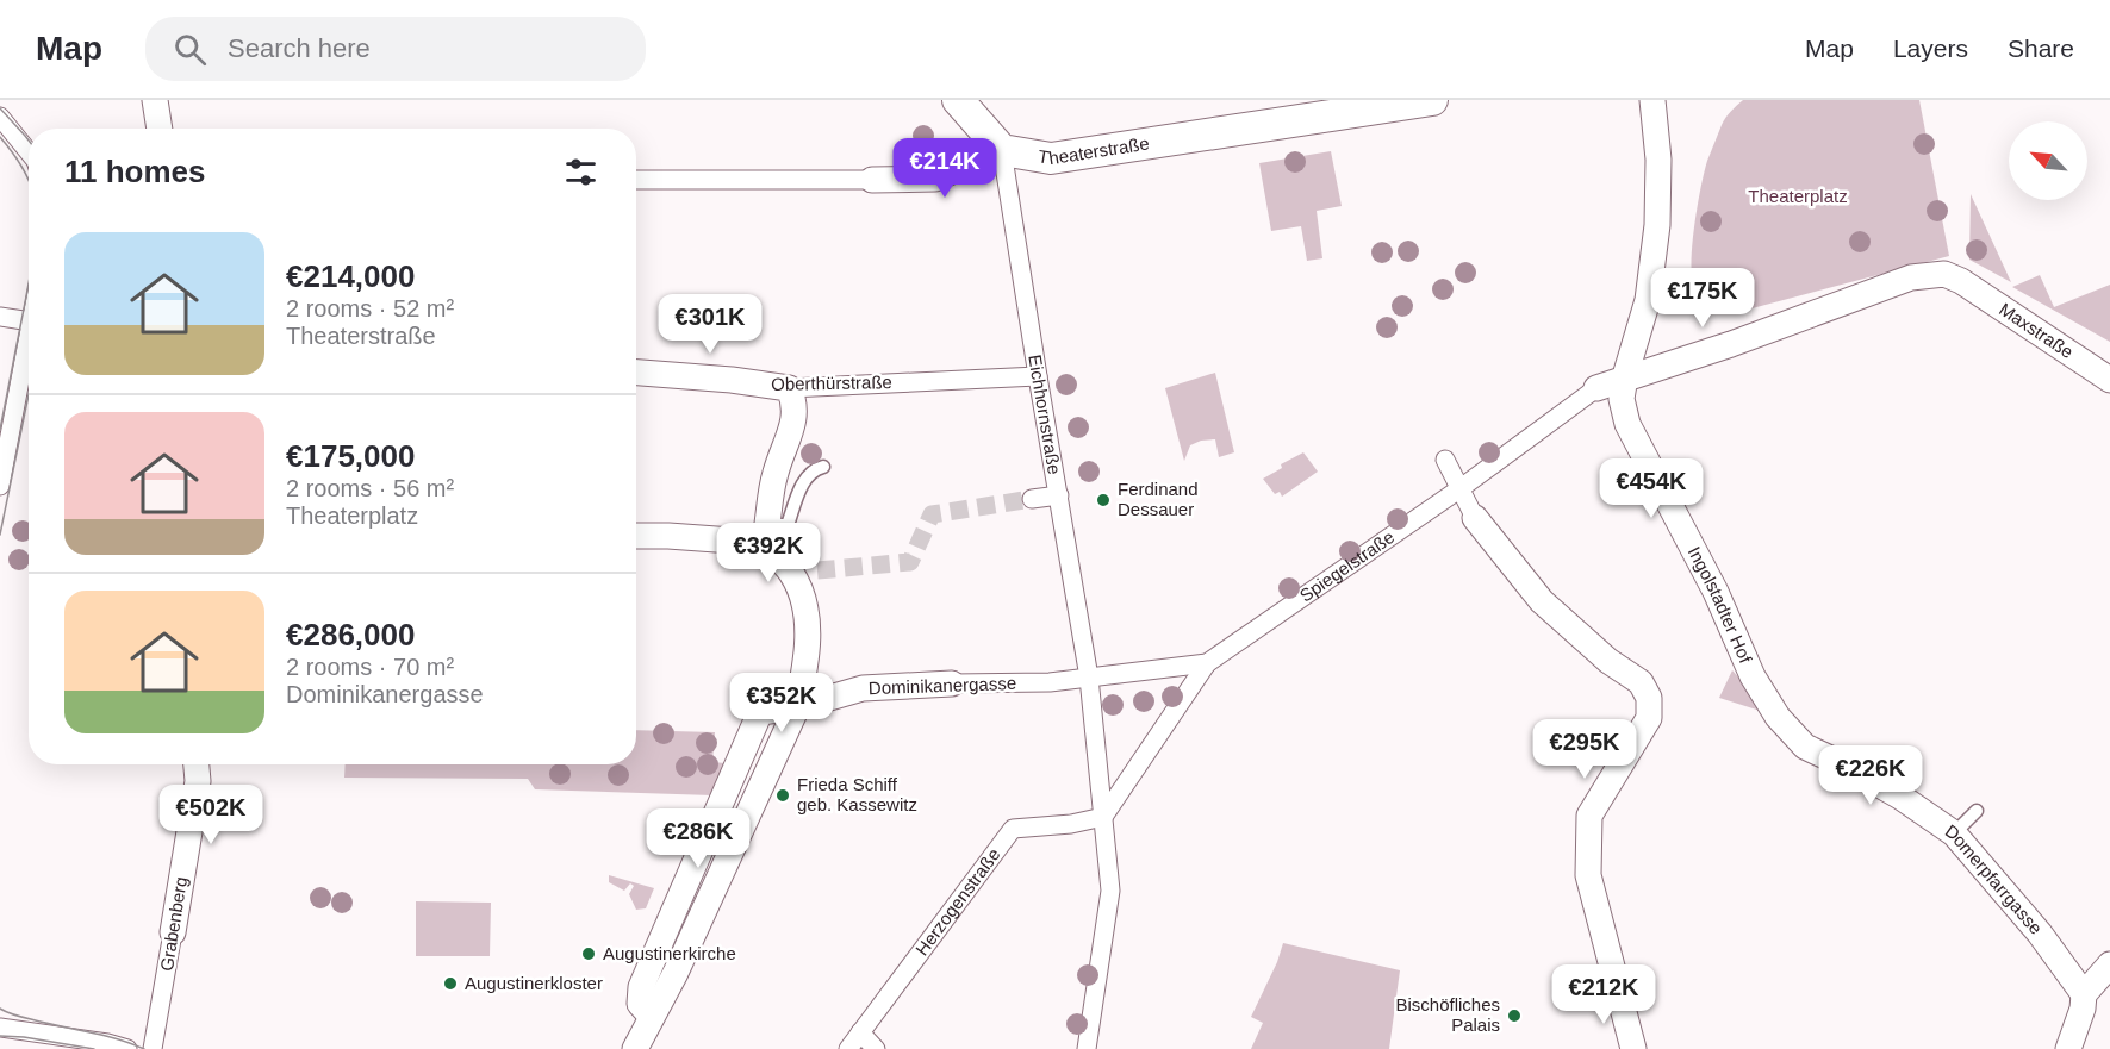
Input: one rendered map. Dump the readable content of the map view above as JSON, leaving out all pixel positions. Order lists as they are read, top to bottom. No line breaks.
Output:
{"streets":{"street":["Theaterstraße","Maxstraße","Oberthürstraße","Eichhornstraße","Spiegelstraße","Ingolstadter Hof","Dominikanergasse","Domerpfarrgasse","Herzogenstraße","Grabenberg"]},"crossings":[["Theaterstraße","Eichhornstraße"],["Maxstraße","Ingolstadter Hof"],["Oberthürstraße","Eichhornstraße"],["Eichhornstraße","Dominikanergasse"],["Eichhornstraße","Herzogenstraße"],["Ingolstadter Hof","Domerpfarrgasse"]],"parks":["Theaterplatz"],"places":["Ferdinand Dessauer","Frieda Schiff geb. Kassewitz","Augustinerkirche","Augustinerkloster","Bischöfliches Palais"],"north":"top left","page":{"header":"Map","search":"Search here","nav":["Map","Layers","Share"],"heading":"11 homes","price":["€214K","€175K","€301K","€454K","€392K","€352K","€295K","€226K","€502K","€286K","€212K"],"list":[{"name":"€214,000","note":"2 rooms · 52 m² · Theaterstraße"},{"name":"€175,000","note":"2 rooms · 56 m² · Theaterplatz"},{"name":"€286,000","note":"2 rooms · 70 m² · Dominikanergasse"}]}}
